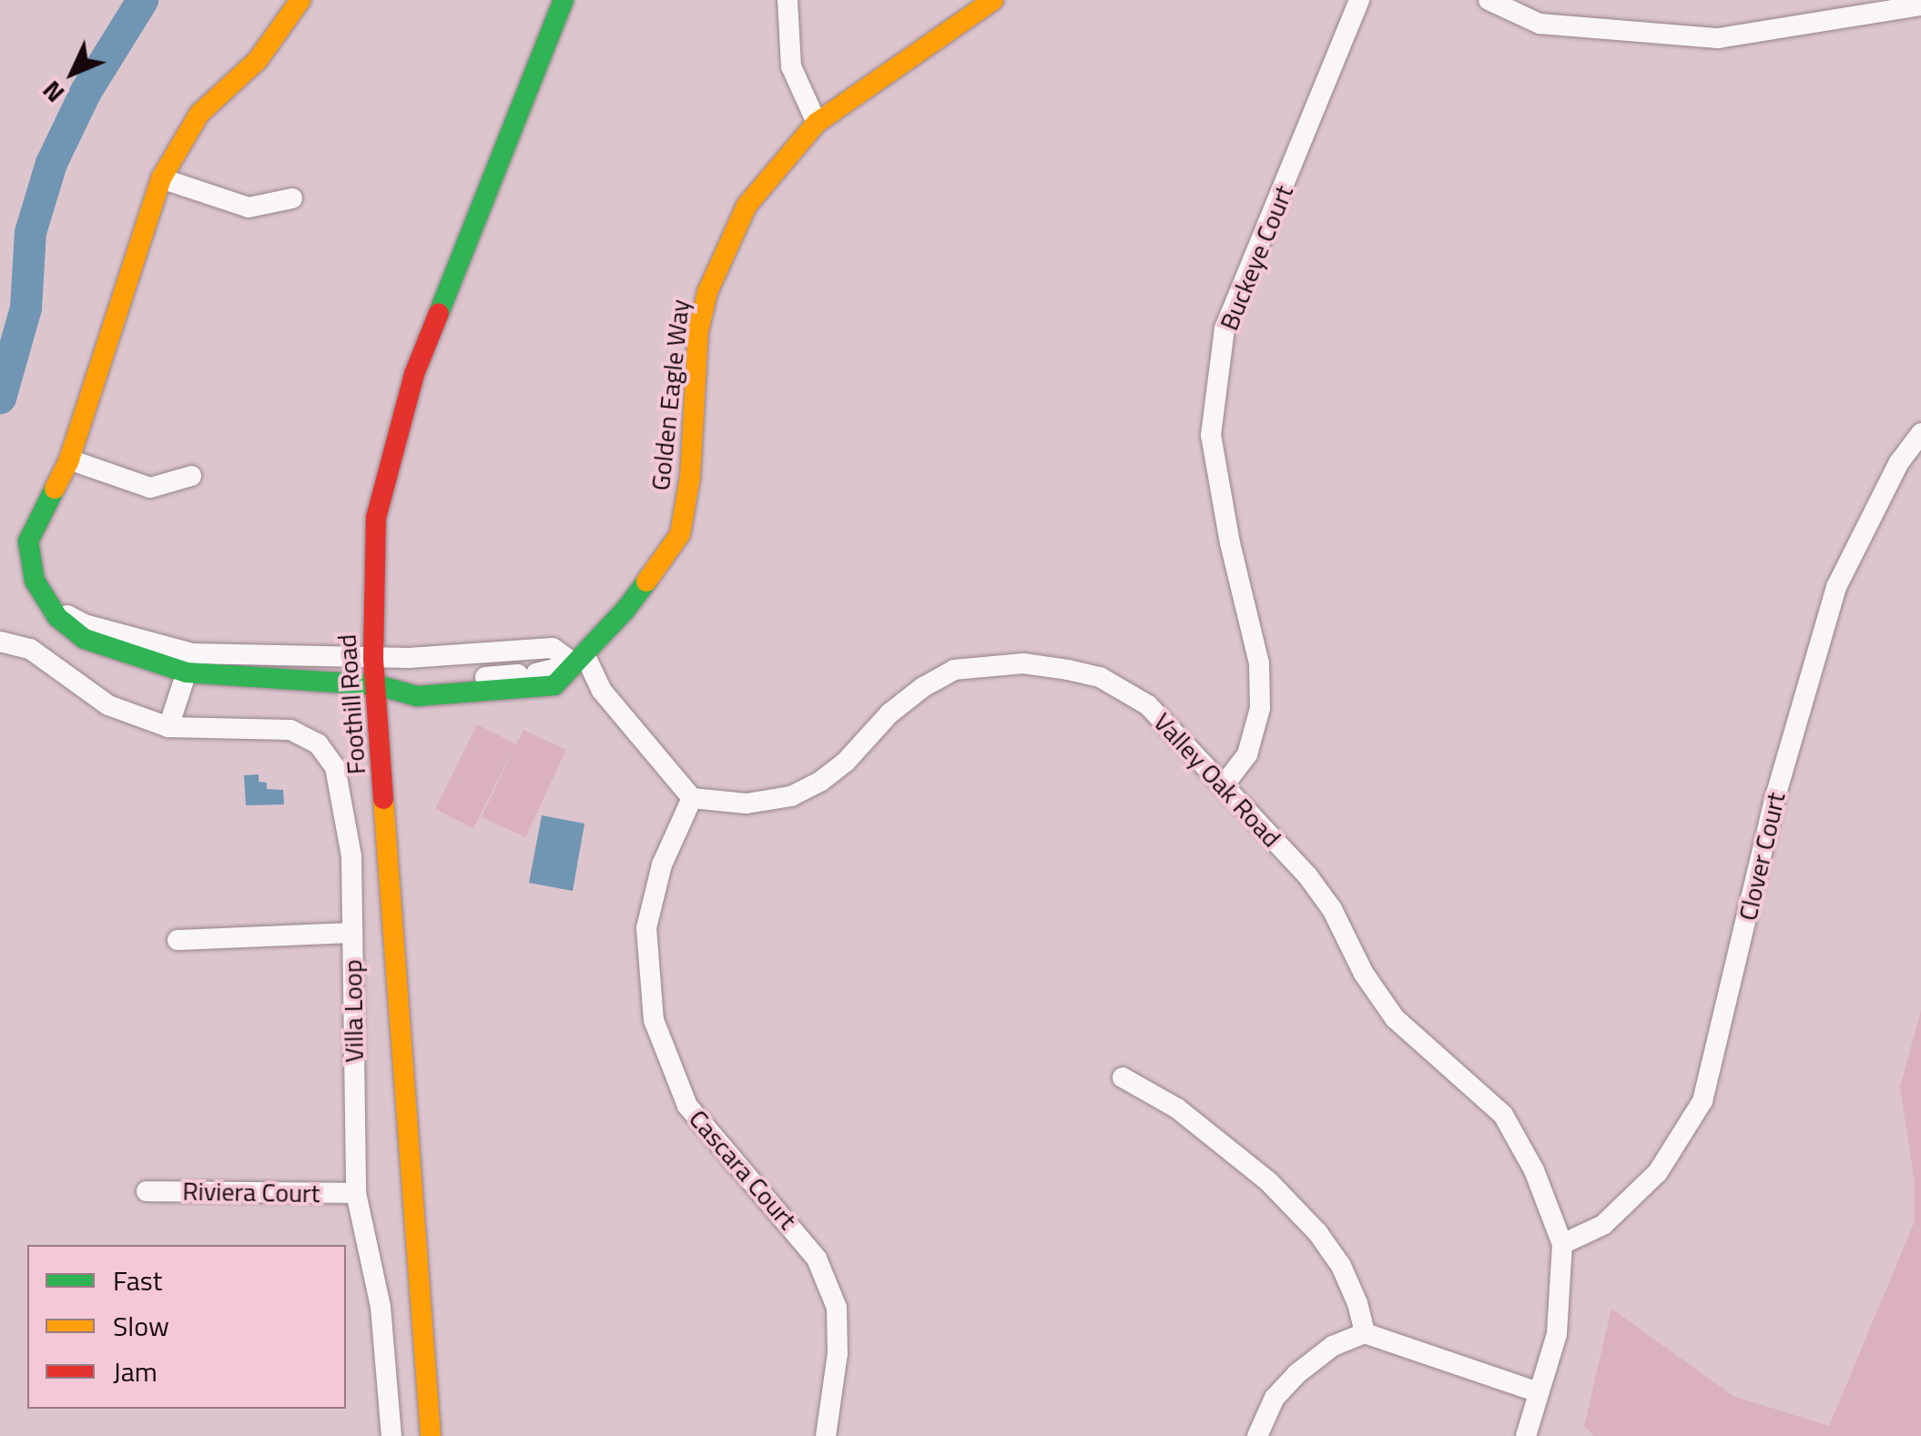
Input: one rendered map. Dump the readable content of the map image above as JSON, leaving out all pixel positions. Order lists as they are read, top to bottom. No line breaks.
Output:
{"streets":{"street":["Buckeye Court","Golden Eagle Way","Foothill Road","Valley Oak Road","Clover Court","Villa Loop","Cascara Court","Riviera Court"]},"crossings":[["Buckeye Court","Valley Oak Road"],["Golden Eagle Way","Foothill Road"],["Valley Oak Road","Clover Court"],["Valley Oak Road","Cascara Court"],["Villa Loop","Riviera Court"]],"legend":["Fast","Slow","Jam"],"north":"bottom left"}
